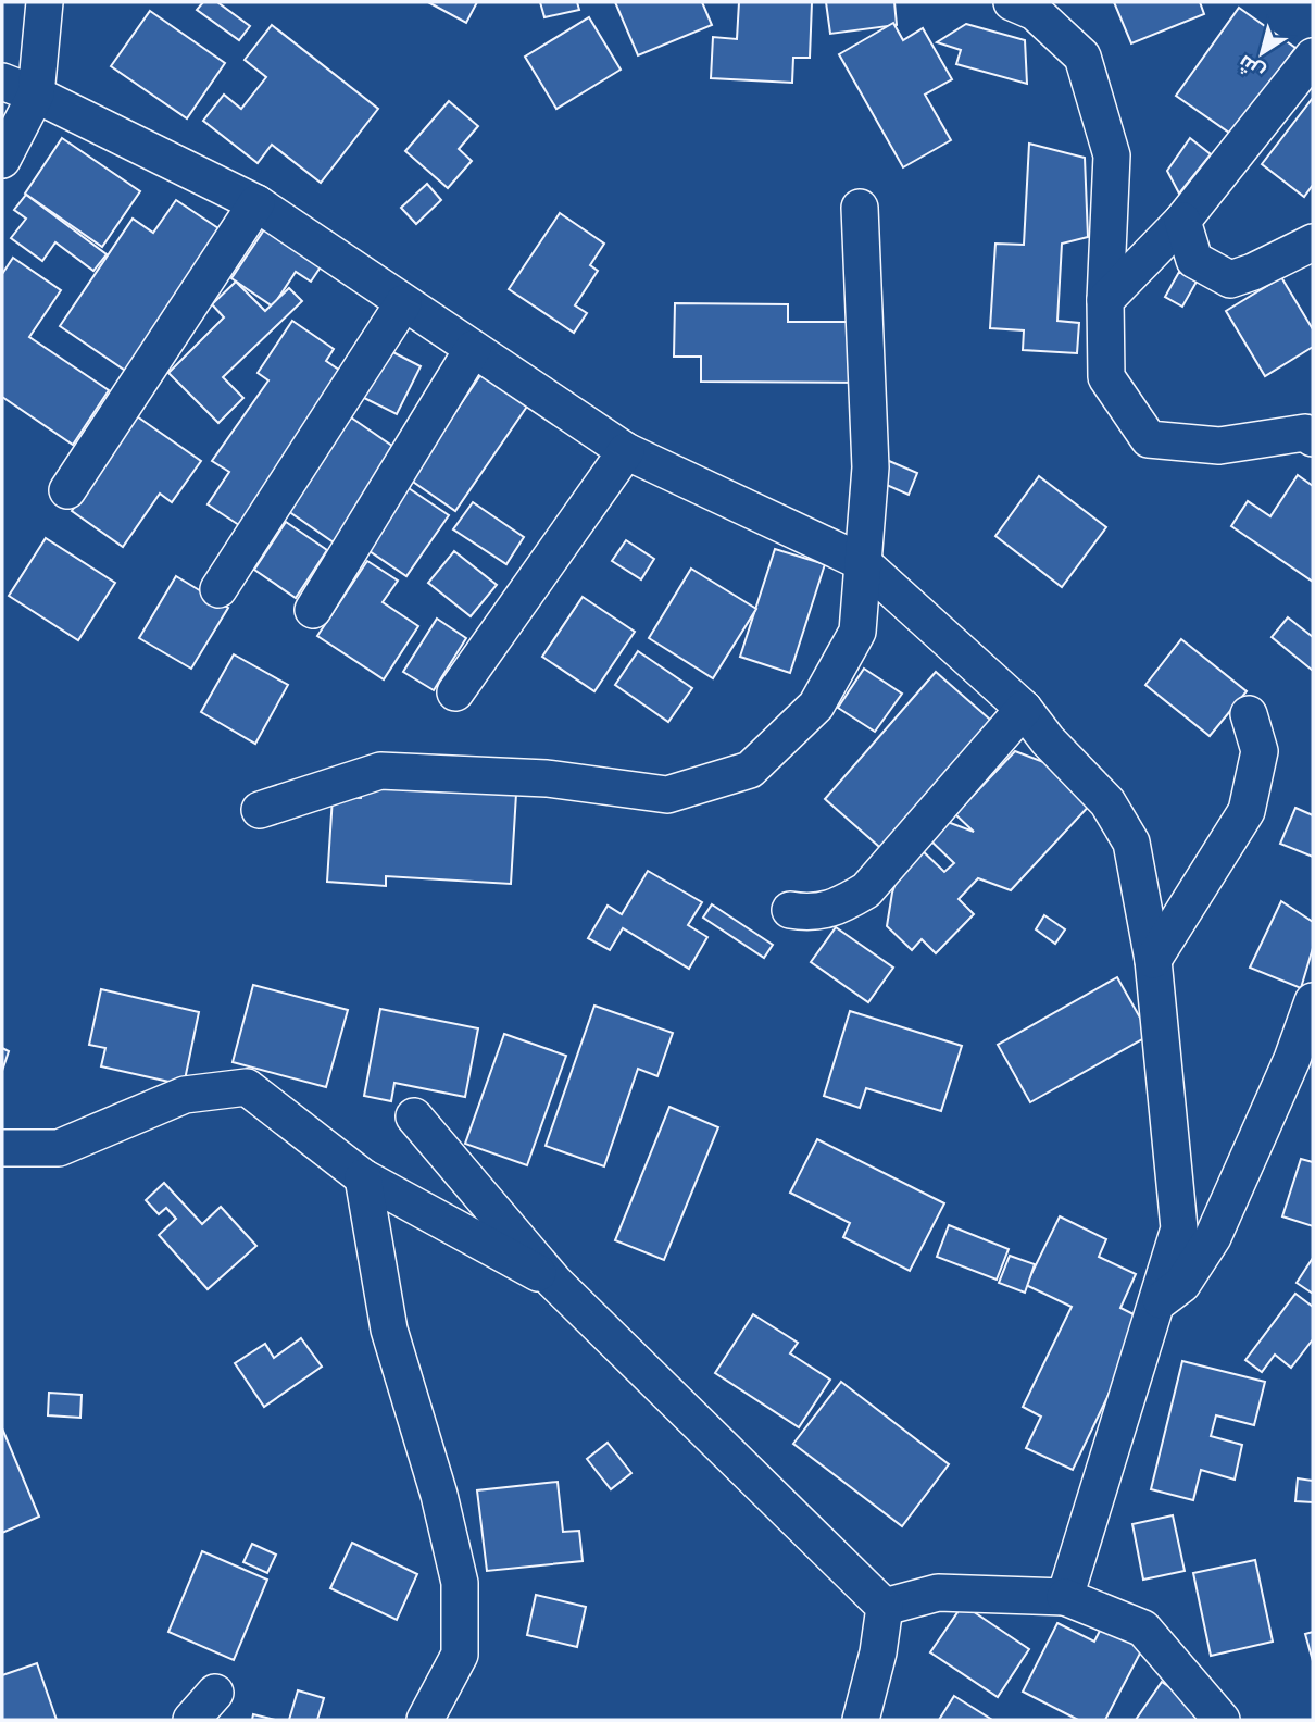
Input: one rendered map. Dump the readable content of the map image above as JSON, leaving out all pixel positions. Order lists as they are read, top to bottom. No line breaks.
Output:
{"north":"bottom left"}
